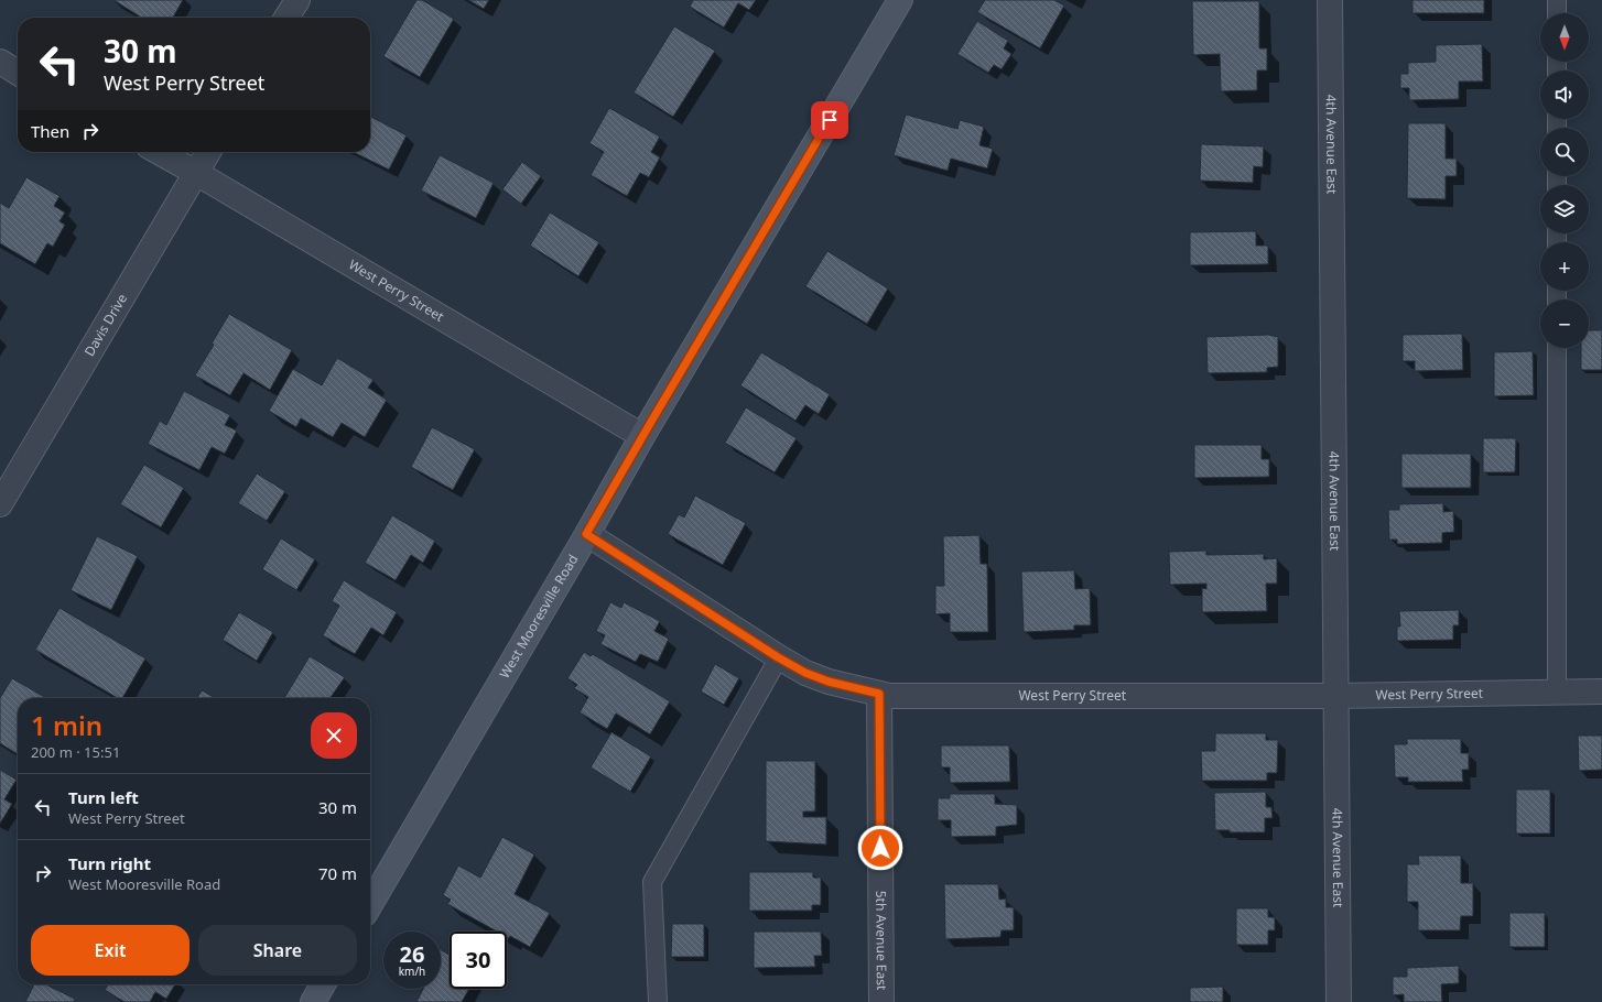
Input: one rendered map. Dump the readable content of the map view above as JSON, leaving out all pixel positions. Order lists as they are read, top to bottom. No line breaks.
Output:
{"streets":{"main road":["West Mooresville Road"],"street":["4th Avenue East","West Perry Street","Davis Drive","5th Avenue East"]},"crossings":[["4th Avenue East","West Perry Street"],["West Perry Street","Davis Drive"],["West Perry Street","West Mooresville Road"],["West Perry Street","5th Avenue East"]],"north":"bottom","page":{"map_buttons":["+","−"],"turn":["30 m","West Perry Street"],"then":"Then","heading":["1 min","200 m · 15:51"],"list":[{"name":"Turn left","note":"West Perry Street","value":"30 m"},{"name":"Turn right","note":"West Mooresville Road","value":"70 m"}],"buttons":["Exit","Share"],"speed":"26 km/h","limit":"30"}}
